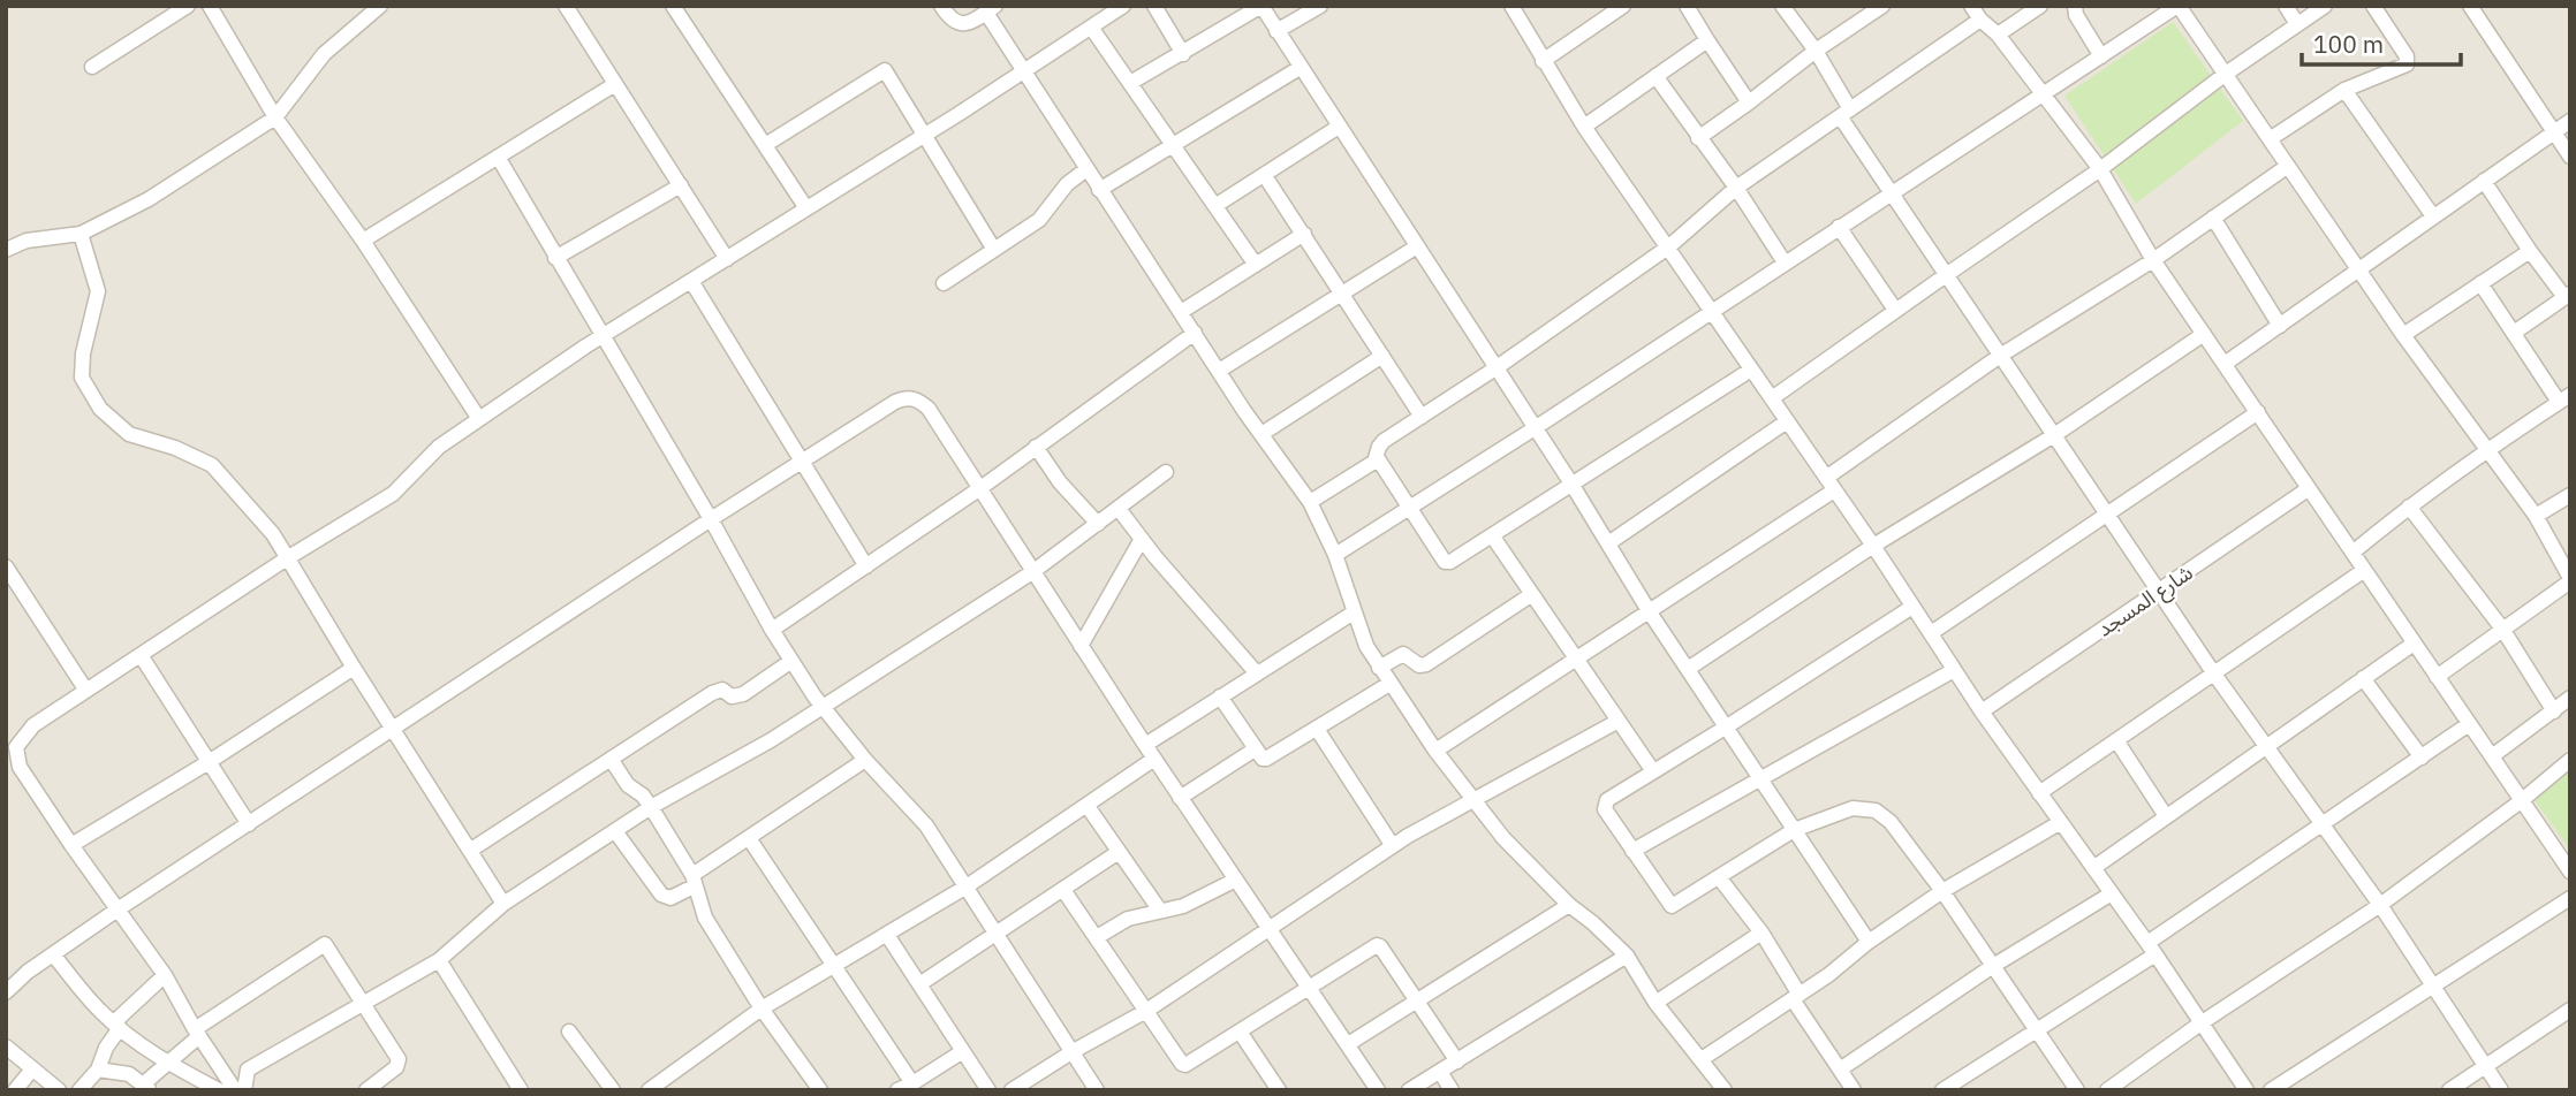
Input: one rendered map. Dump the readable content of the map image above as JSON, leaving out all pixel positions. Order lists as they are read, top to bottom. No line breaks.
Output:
{"streets":{"street":["شارع المسجد"]},"scale_bar":"100 m"}
